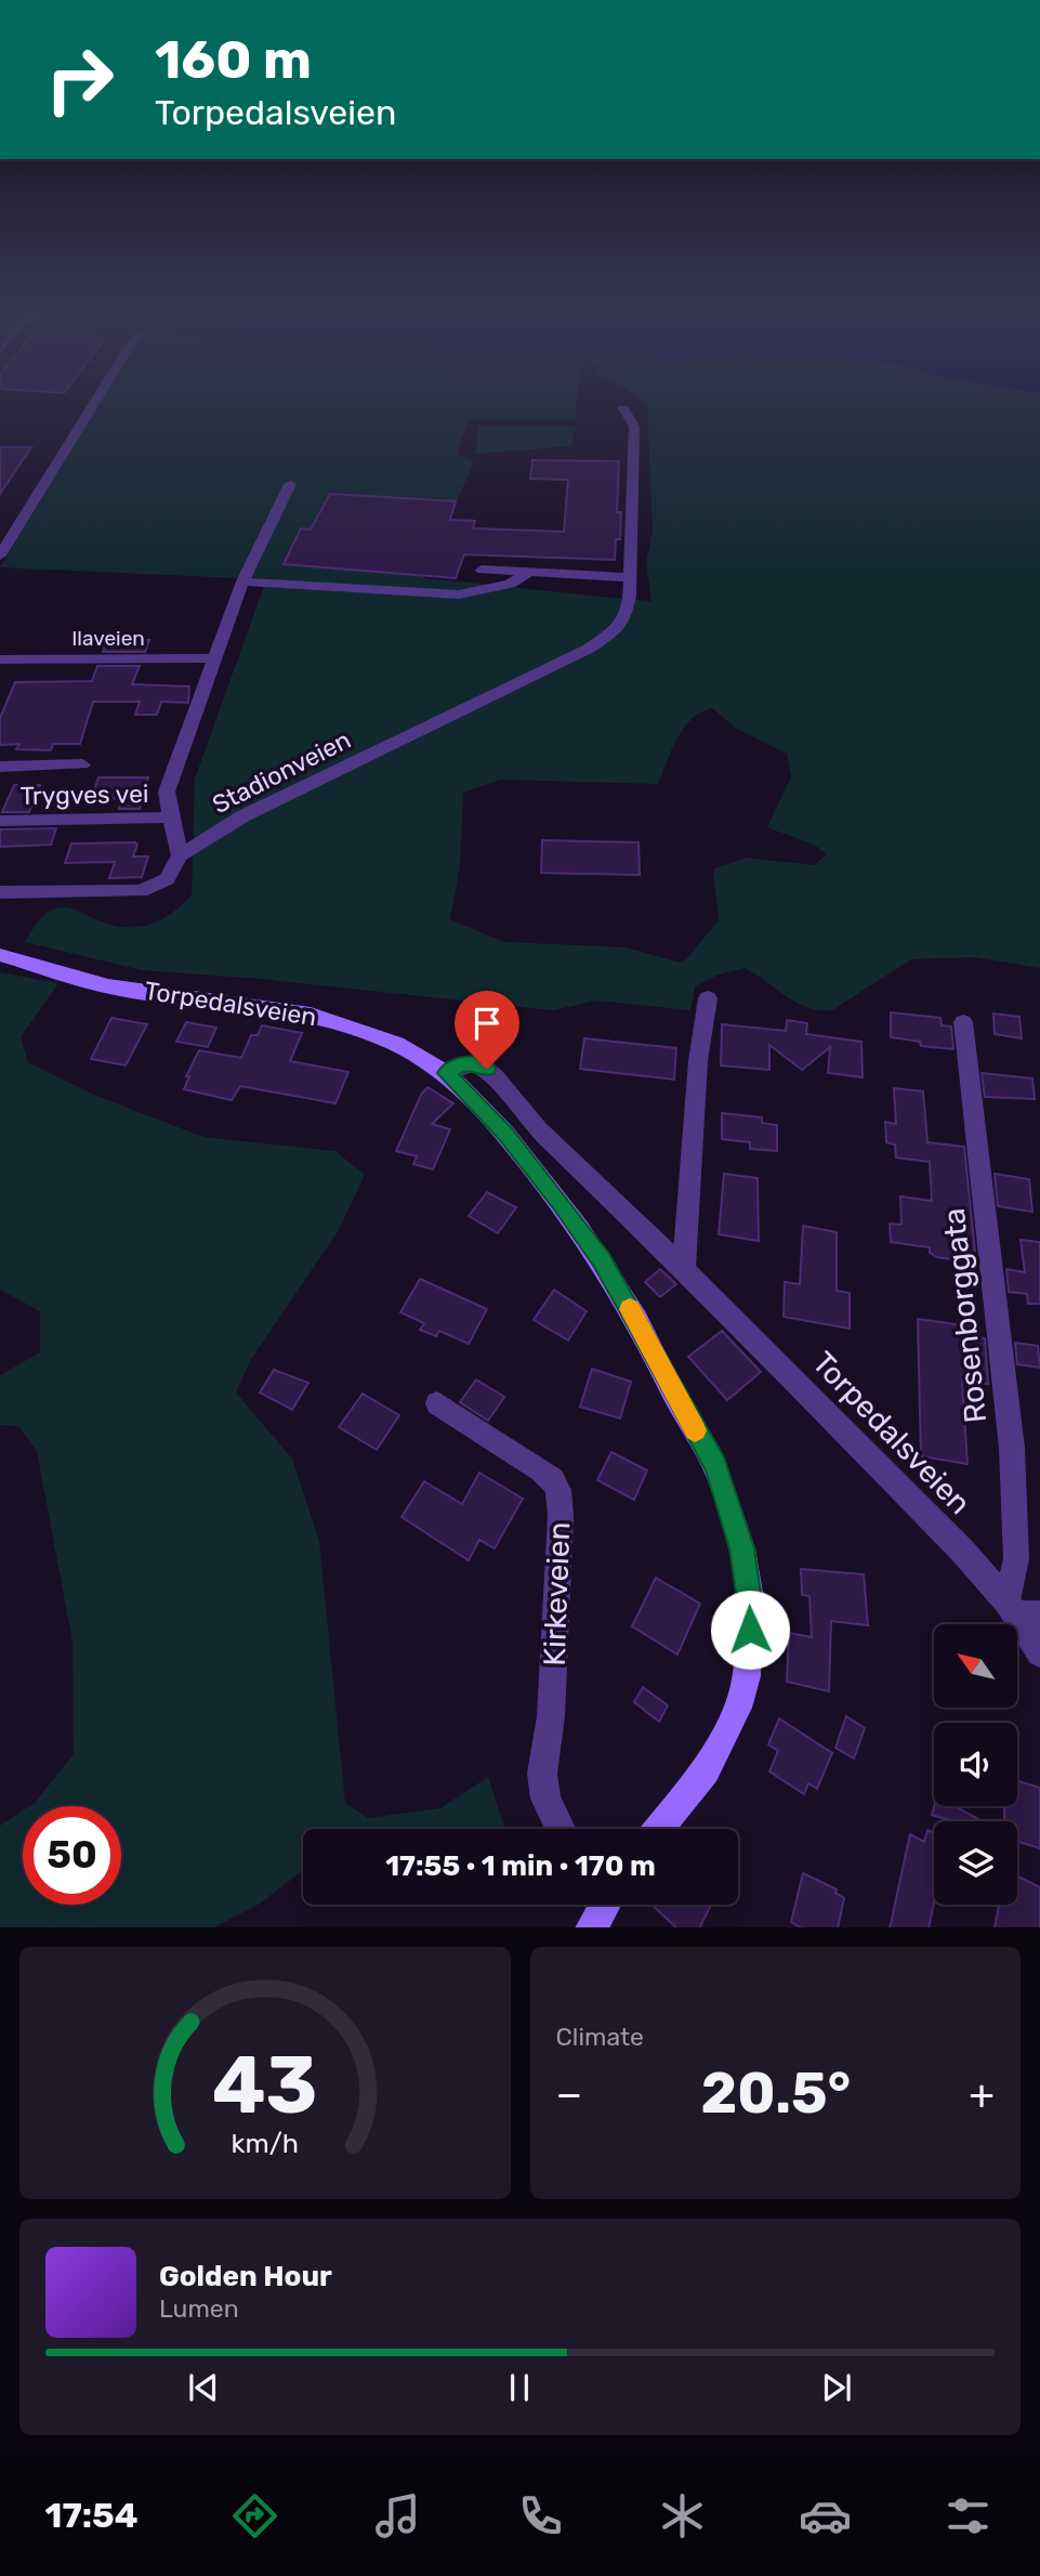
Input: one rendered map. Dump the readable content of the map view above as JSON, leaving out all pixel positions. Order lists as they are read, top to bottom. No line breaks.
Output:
{"streets":{"main road":["Torpedalsveien"],"street":["Ilaveien","Stadionveien","Trygves vei","Rosenborggata","Kirkeveien"]},"crossings":[["Torpedalsveien","Rosenborggata"]],"north":"top left","page":{"turn":["160 m","Torpedalsveien"],"limit":"50","trip":"17:55 · 1 min · 170 m","tile":"Climate","heat":["−","20.5°","+"],"song":["Golden Hour","Lumen"],"tabs":"17:54","gauge":["43","km/h"]}}
